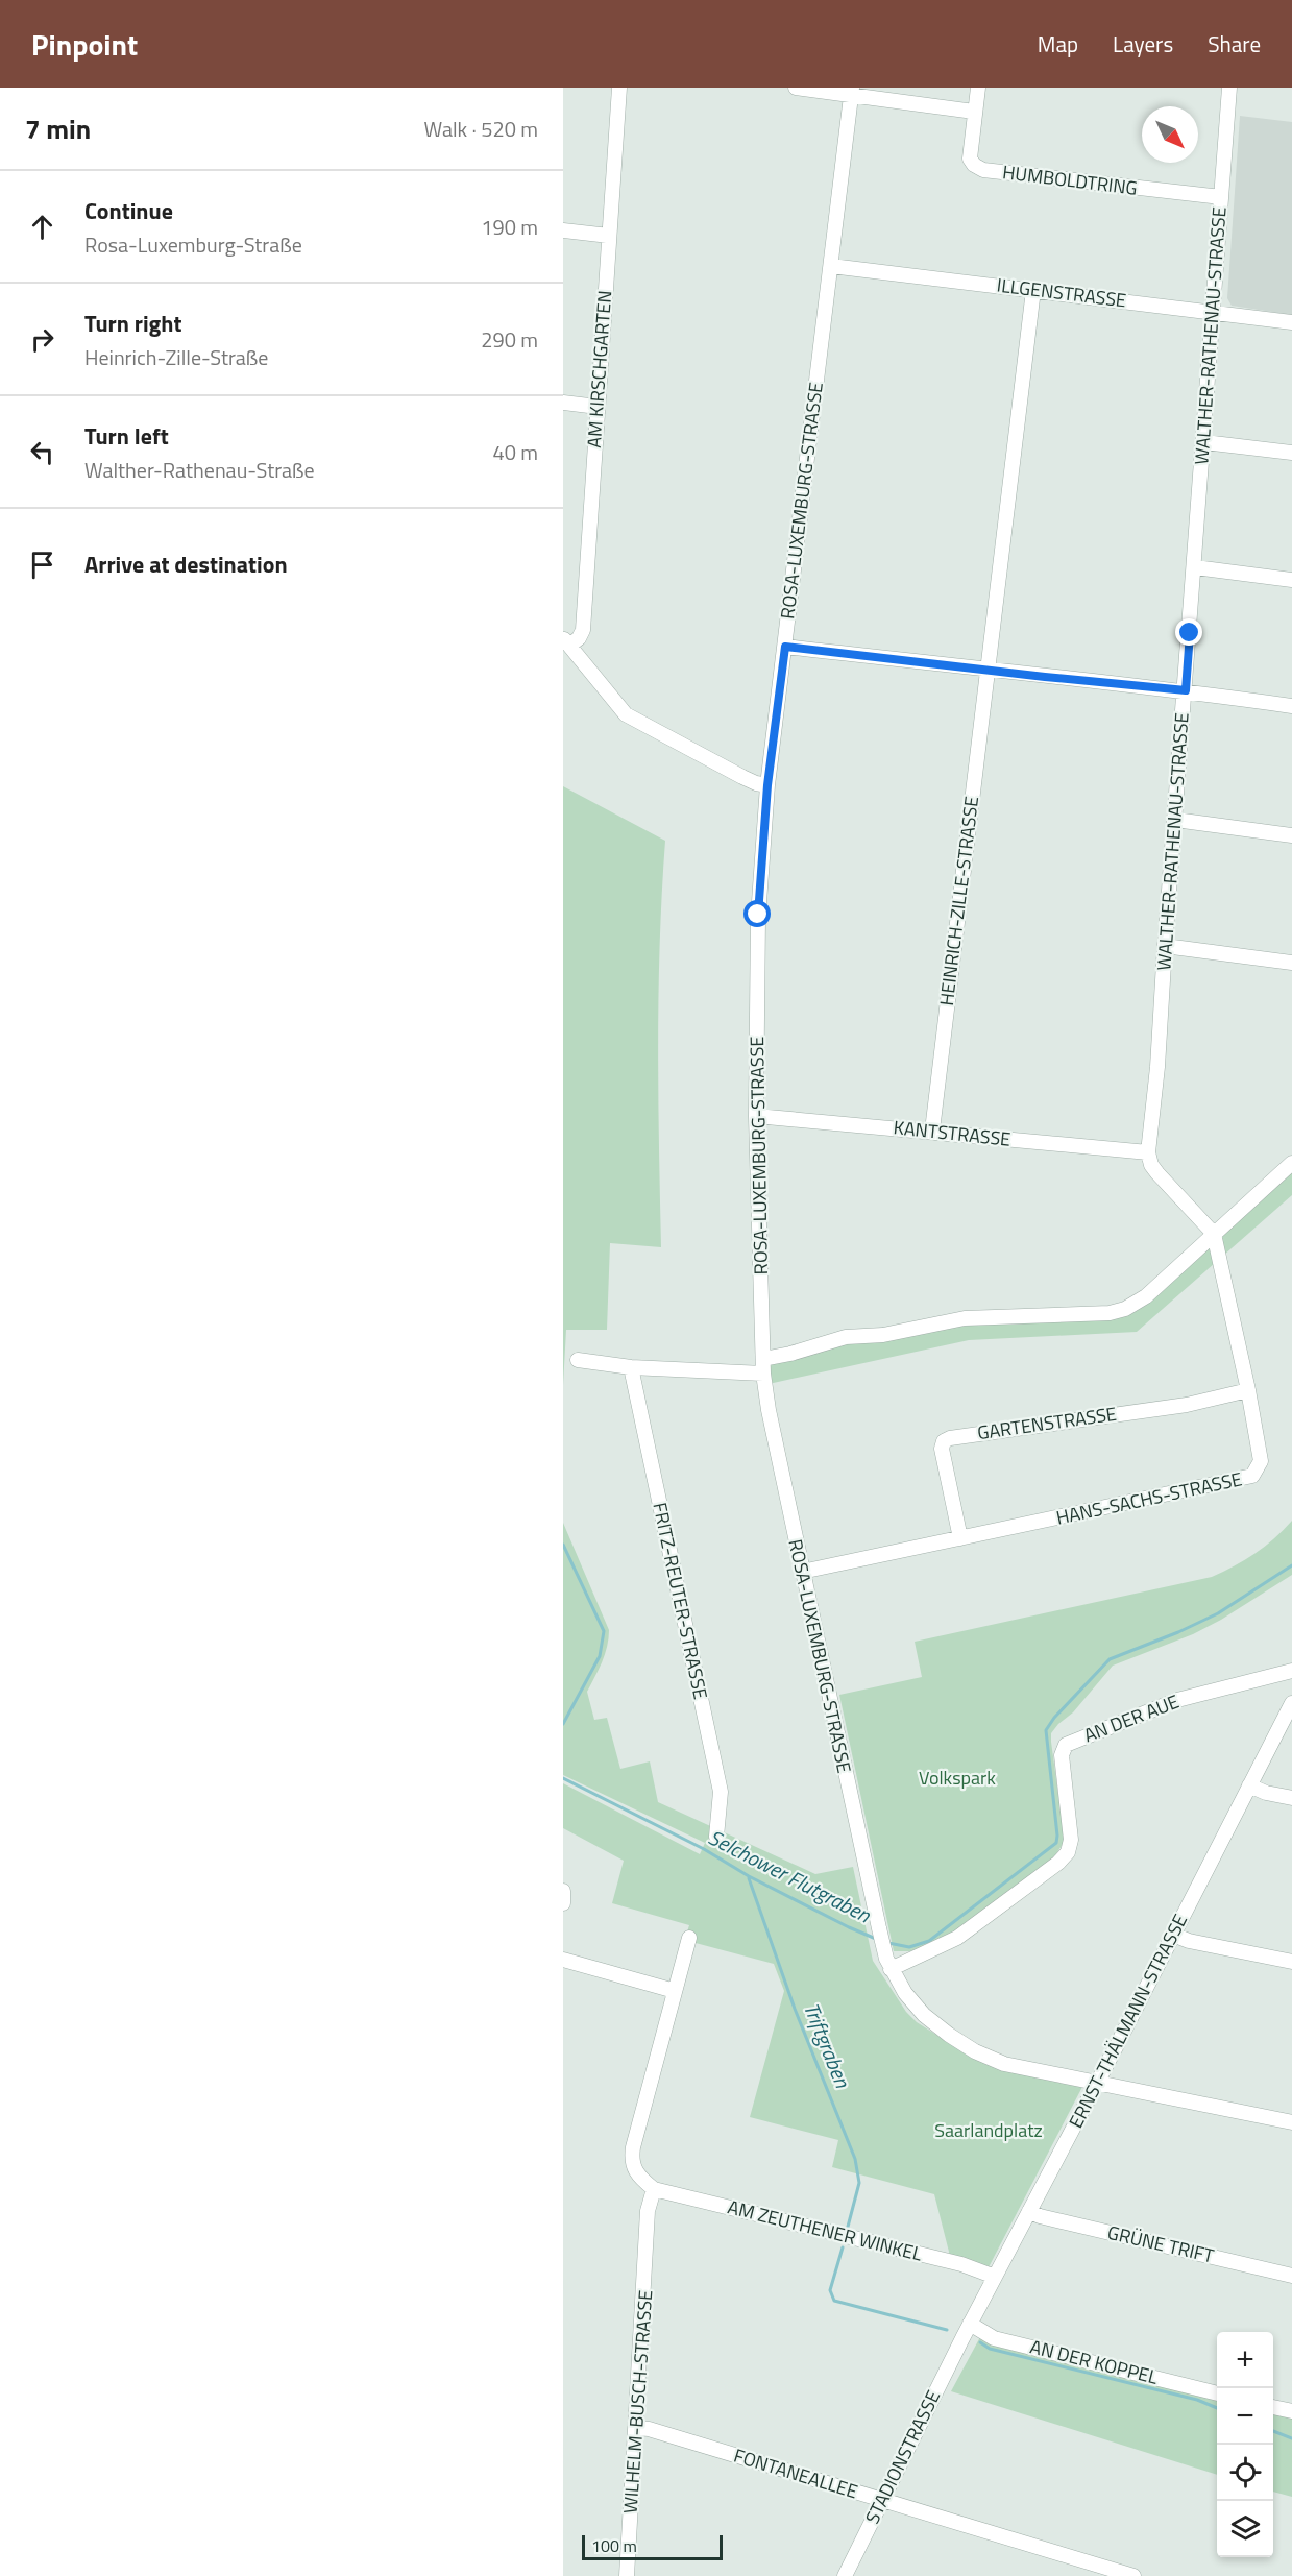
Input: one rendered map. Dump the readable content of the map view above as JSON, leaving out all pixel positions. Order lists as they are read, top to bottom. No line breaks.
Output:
{"streets":{"street":["HUMBOLDTRING","ILLGENSTRASSE","WALTHER-RATHENAU-STRASSE","AM KIRSCHGARTEN","ROSA-LUXEMBURG-STRASSE","HEINRICH-ZILLE-STRASSE","KANTSTRASSE","GARTENSTRASSE","HANS-SACHS-STRASSE","FRITZ-REUTER-STRASSE","AN DER AUE","ERNST-THÄLMANN-STRASSE","AM ZEUTHENER WINKEL","GRÜNE TRIFT","AN DER KOPPEL","WILHELM-BUSCH-STRASSE","STADIONSTRASSE","FONTANEALLEE"]},"crossings":[["HUMBOLDTRING","WALTHER-RATHENAU-STRASSE"],["ILLGENSTRASSE","WALTHER-RATHENAU-STRASSE"],["ILLGENSTRASSE","ROSA-LUXEMBURG-STRASSE"],["ILLGENSTRASSE","HEINRICH-ZILLE-STRASSE"],["WALTHER-RATHENAU-STRASSE","KANTSTRASSE"],["ROSA-LUXEMBURG-STRASSE","KANTSTRASSE"],["ROSA-LUXEMBURG-STRASSE","HANS-SACHS-STRASSE"],["ROSA-LUXEMBURG-STRASSE","AN DER AUE"],["ROSA-LUXEMBURG-STRASSE","ERNST-THÄLMANN-STRASSE"],["HEINRICH-ZILLE-STRASSE","KANTSTRASSE"],["GARTENSTRASSE","HANS-SACHS-STRASSE"],["ERNST-THÄLMANN-STRASSE","AM ZEUTHENER WINKEL"],["ERNST-THÄLMANN-STRASSE","GRÜNE TRIFT"],["ERNST-THÄLMANN-STRASSE","AN DER KOPPEL"],["ERNST-THÄLMANN-STRASSE","STADIONSTRASSE"],["AM ZEUTHENER WINKEL","WILHELM-BUSCH-STRASSE"],["WILHELM-BUSCH-STRASSE","FONTANEALLEE"],["STADIONSTRASSE","FONTANEALLEE"]],"water":["Selchower Flutgraben","Triftgraben"],"parks":["Volkspark","Saarlandplatz"],"scale_bar":"100 m","north":"bottom right","page":{"header":"Pinpoint","nav":["Map","Layers","Share"],"heading":["7 min","Walk · 520 m"],"list":[["Continue","Rosa-Luxemburg-Straße","190 m"],["Turn right","Heinrich-Zille-Straße","290 m"],["Turn left","Walther-Rathenau-Straße","40 m"],"Arrive at destination"],"map_buttons":["+","−"],"scale":"100 m"}}
